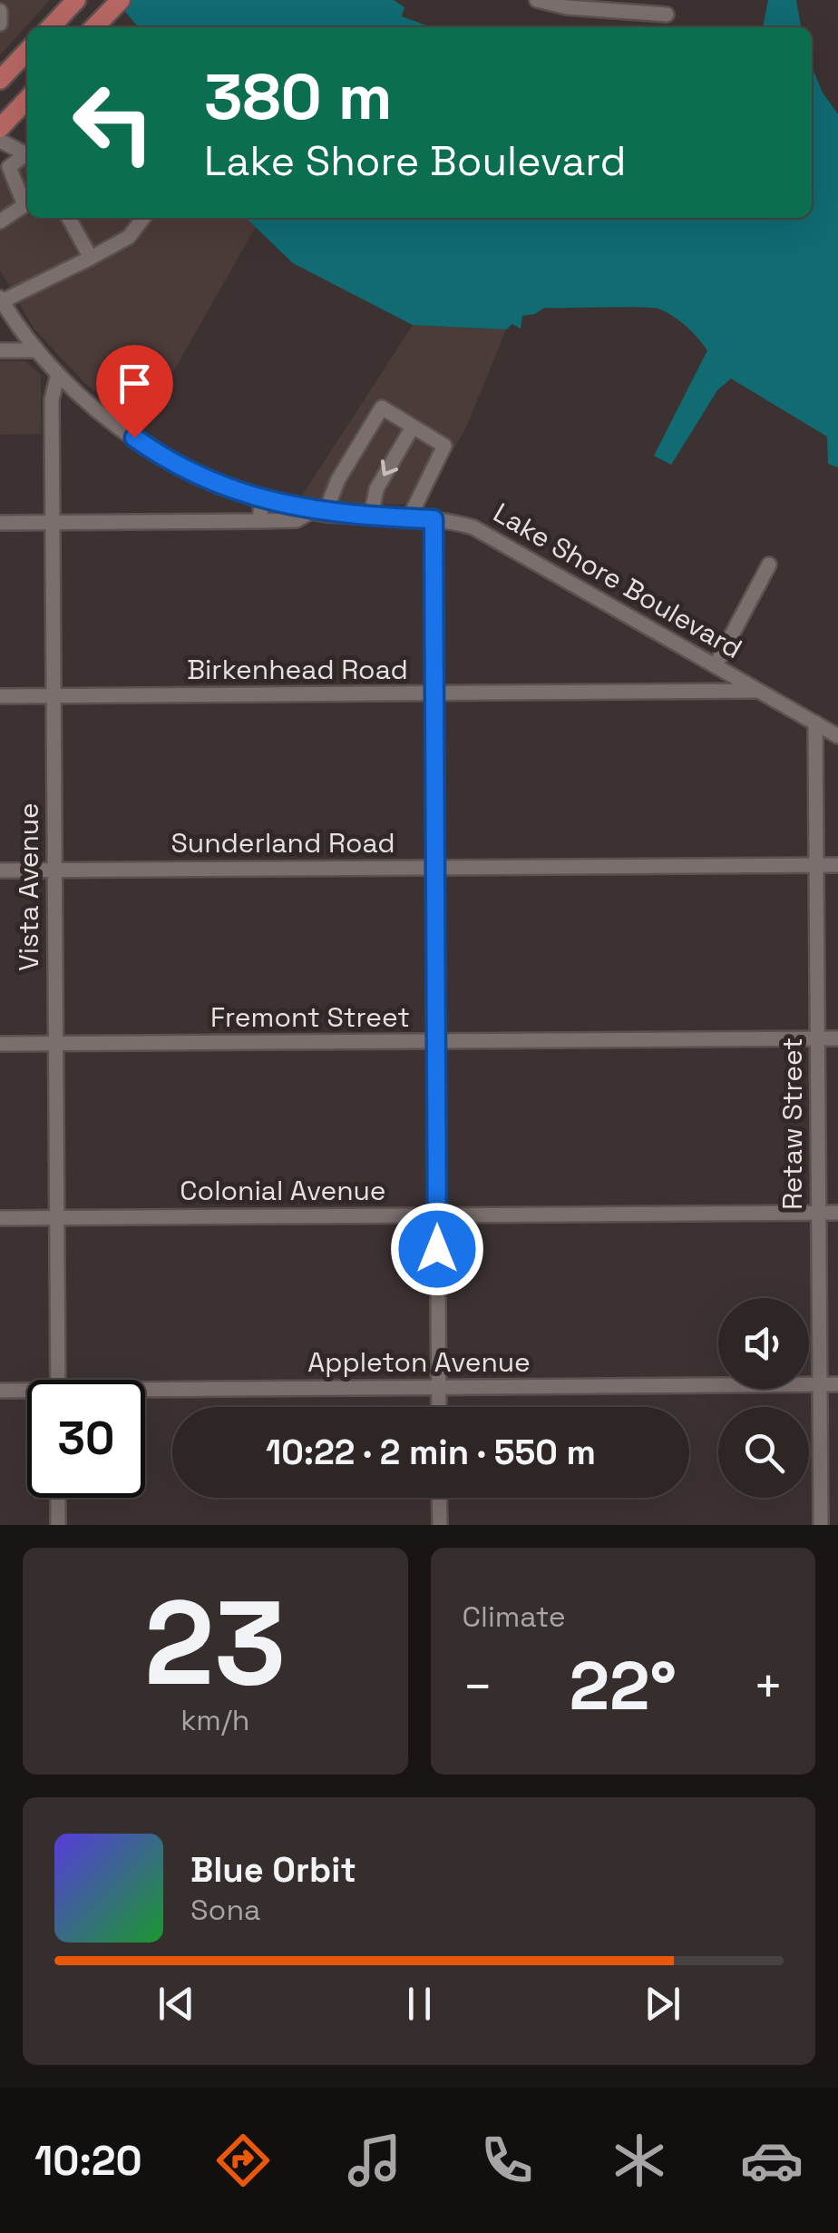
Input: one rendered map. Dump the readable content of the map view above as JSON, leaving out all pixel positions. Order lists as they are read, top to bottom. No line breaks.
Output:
{"streets":{"street":["Lake Shore Boulevard","Birkenhead Road","Sunderland Road","Vista Avenue","Fremont Street","Retaw Street","Colonial Avenue","Appleton Avenue"]},"crossings":[["Lake Shore Boulevard","Birkenhead Road"],["Lake Shore Boulevard","Vista Avenue"],["Lake Shore Boulevard","Retaw Street"],["Birkenhead Road","Vista Avenue"],["Sunderland Road","Vista Avenue"],["Sunderland Road","Retaw Street"],["Vista Avenue","Fremont Street"],["Vista Avenue","Colonial Avenue"],["Fremont Street","Retaw Street"],["Retaw Street","Colonial Avenue"],["Retaw Street","Appleton Avenue"]],"page":{"turn":["380 m","Lake Shore Boulevard"],"limit":"30","trip":"10:22 · 2 min · 550 m","tile":[["23","km/h"],"Climate"],"heat":["−","22°","+"],"song":["Blue Orbit","Sona"],"tabs":"10:20"}}
